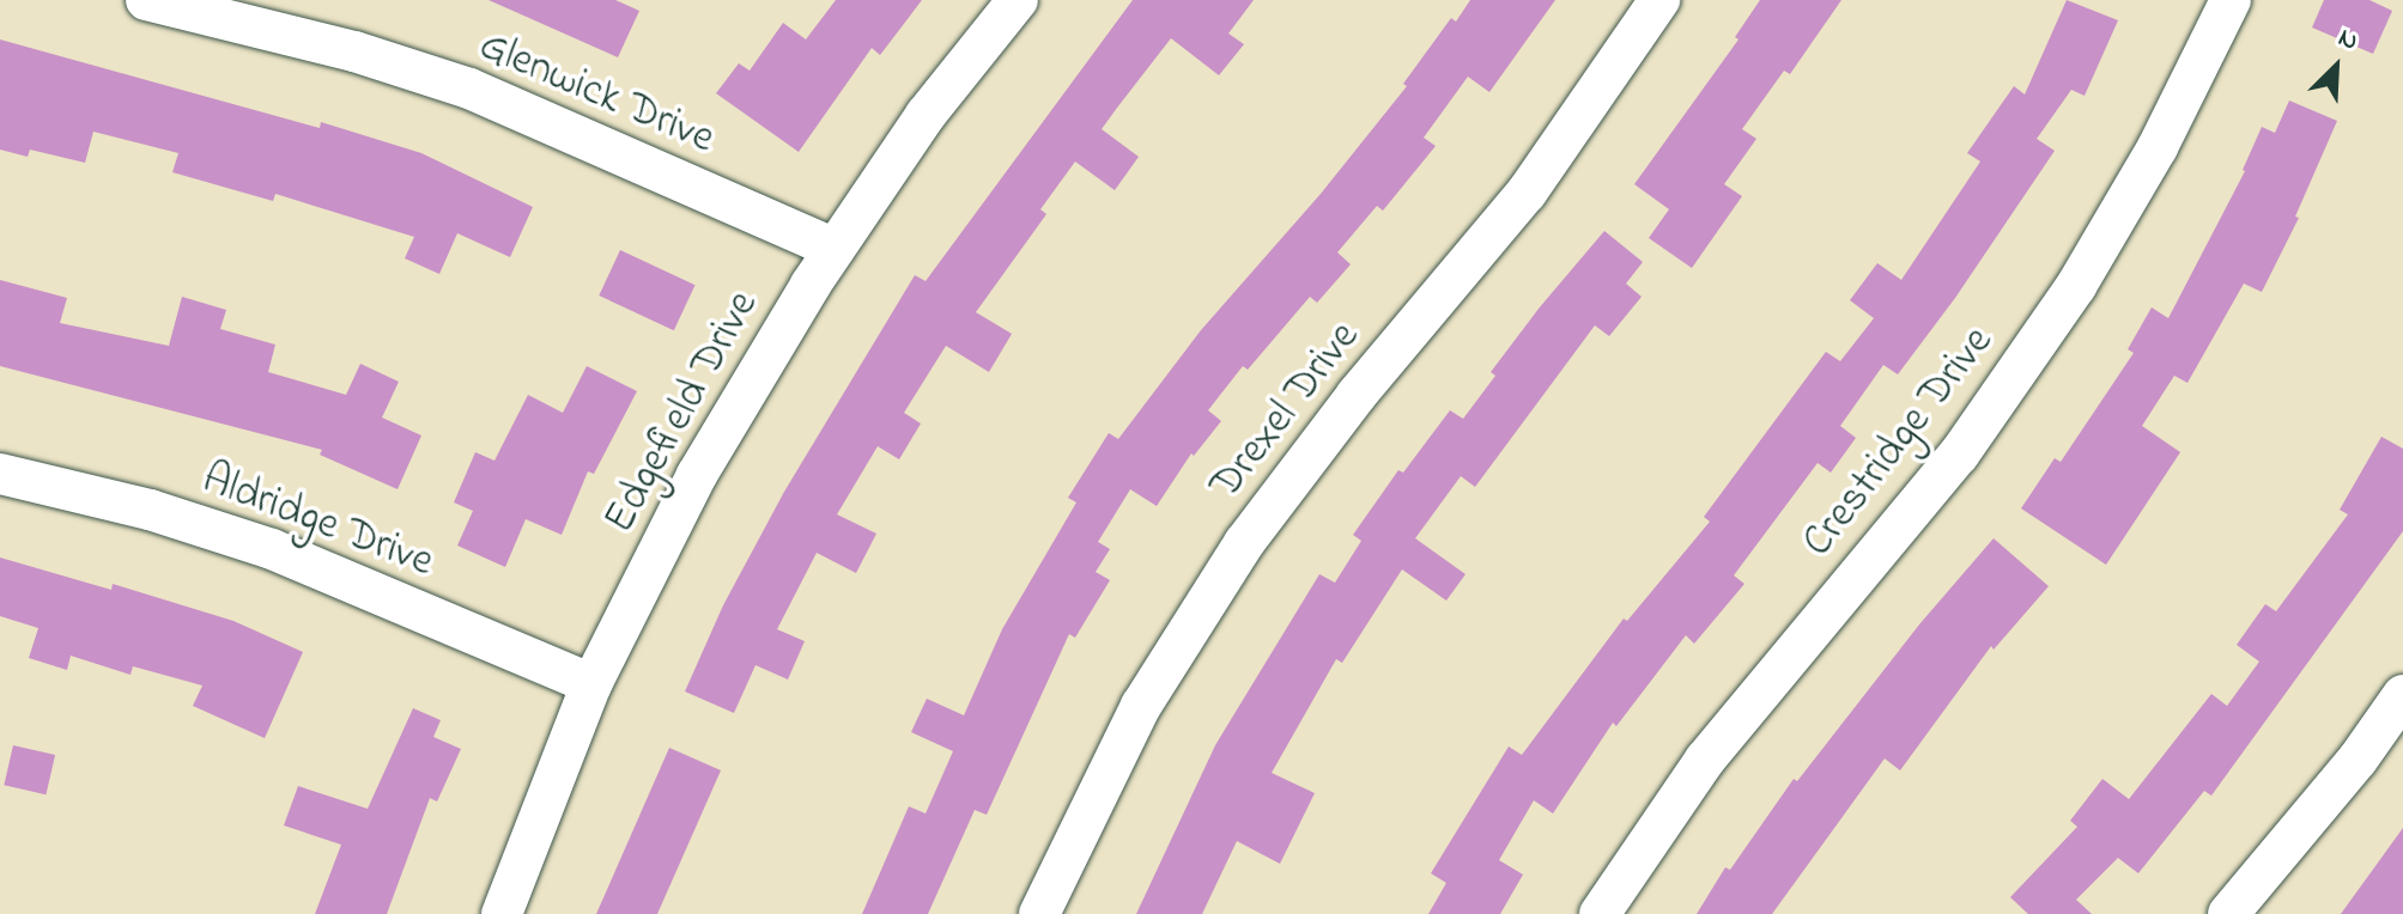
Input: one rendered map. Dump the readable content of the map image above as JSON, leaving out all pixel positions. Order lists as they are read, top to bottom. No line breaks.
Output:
{"streets":{"street":["Glenwick Drive","Drexel Drive","Edgefield Drive","Crestridge Drive","Aldridge Drive"]},"crossings":[["Glenwick Drive","Edgefield Drive"],["Edgefield Drive","Aldridge Drive"]],"north":"top right"}
